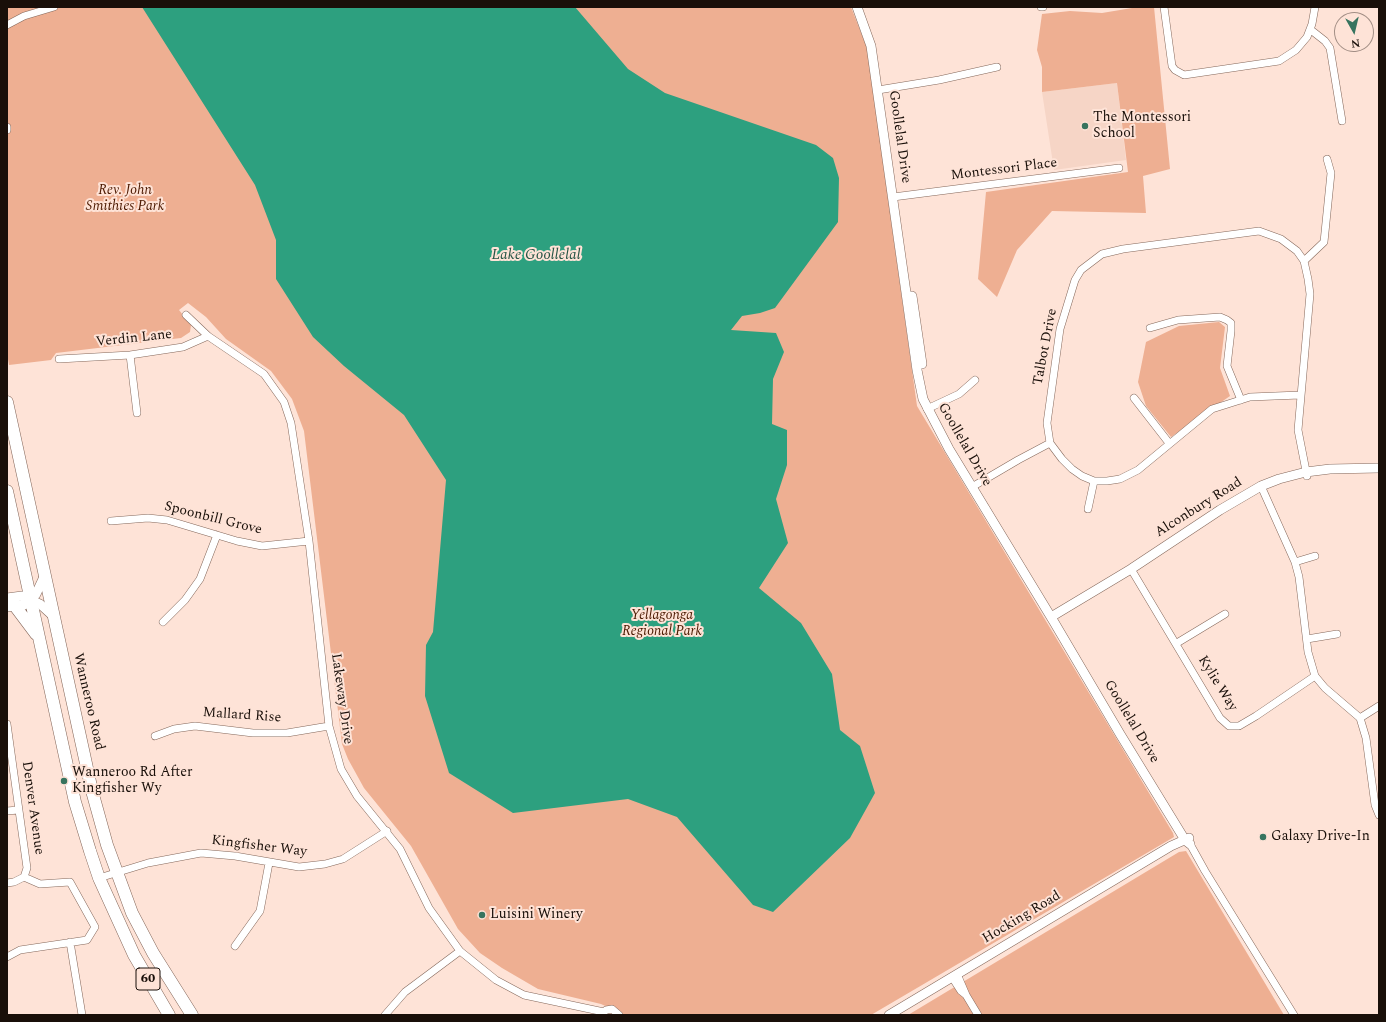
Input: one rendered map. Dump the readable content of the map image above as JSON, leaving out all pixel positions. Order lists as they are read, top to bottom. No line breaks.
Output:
{"streets":{"highway":["Wanneroo Road","60"],"street":["Goollelal Drive","Montessori Place","Verdin Lane","Talbot Drive","Alconbury Road","Spoonbill Grove","Kylie Way","Lakeway Drive","Mallard Rise","Denver Avenue","Kingfisher Way","Hocking Road"]},"crossings":[["Goollelal Drive","Montessori Place"],["Goollelal Drive","Alconbury Road"],["Goollelal Drive","Hocking Road"],["Verdin Lane","Lakeway Drive"],["Alconbury Road","Kylie Way"],["Spoonbill Grove","Lakeway Drive"],["Lakeway Drive","Mallard Rise"],["Lakeway Drive","Kingfisher Way"],["Wanneroo Road","Kingfisher Way"],["Kingfisher Way","60"]],"water":["Lake Goollelal"],"parks":["Rev. John Smithies Park","Yellagonga Regional Park"],"places":["The Montessori School","Wanneroo Rd After Kingfisher Wy","Galaxy Drive-In","Luisini Winery"],"north":"bottom"}
